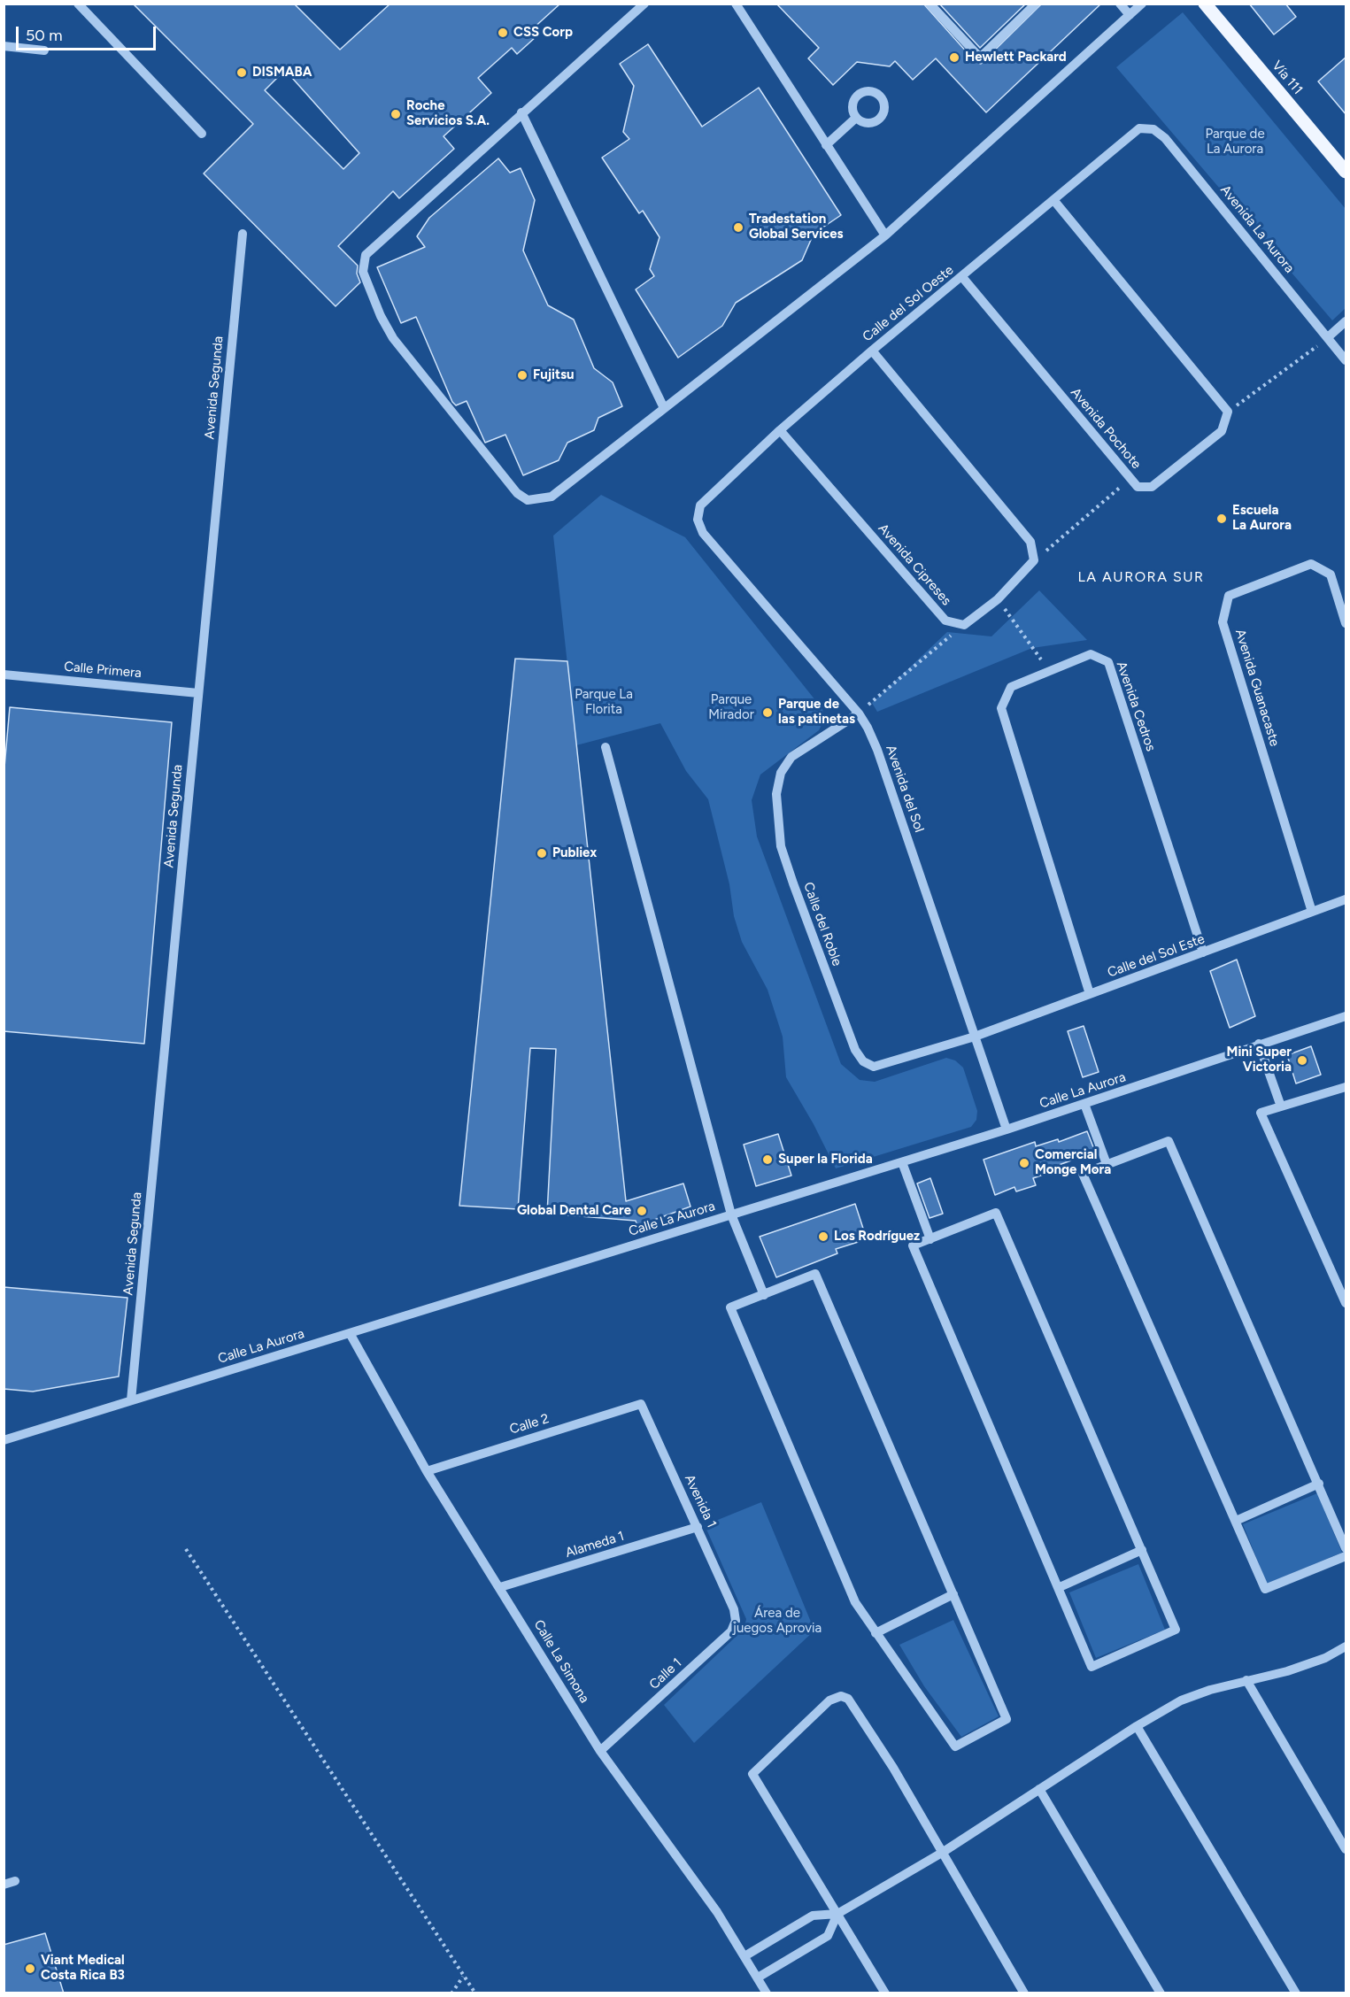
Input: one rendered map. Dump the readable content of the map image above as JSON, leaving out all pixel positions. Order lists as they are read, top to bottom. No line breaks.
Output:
{"streets":{"main road":["Vía 111"],"street":["Avenida La Aurora","Calle del Sol Oeste","Avenida Segunda","Avenida Pochote","Avenida Cipreses","Calle Primera","Avenida Guanacaste","Avenida Cedros","Avenida del Sol","Calle del Roble","Calle del Sol Este","Calle La Aurora","Calle 2","Avenida 1","Alameda 1","Calle La Simona","Calle 1"]},"crossings":[["Avenida La Aurora","Calle del Sol Oeste"],["Calle del Sol Oeste","Avenida Pochote"],["Calle del Sol Oeste","Avenida Cipreses"],["Calle del Sol Oeste","Avenida del Sol"],["Avenida Segunda","Calle Primera"],["Avenida Segunda","Calle La Aurora"],["Avenida Guanacaste","Calle del Sol Este"],["Avenida Cedros","Calle del Sol Este"],["Avenida del Sol","Calle del Roble"],["Avenida del Sol","Calle del Sol Este"],["Avenida del Sol","Calle La Aurora"],["Calle del Roble","Calle del Sol Este"],["Calle La Aurora","Calle La Simona"],["Calle 2","Avenida 1"],["Calle 2","Calle La Simona"],["Avenida 1","Alameda 1"],["Avenida 1","Calle 1"],["Alameda 1","Calle La Simona"],["Calle La Simona","Calle 1"]],"districts":["LA AURORA SUR"],"parks":["Parque de La Aurora","Parque La Florita","Parque Mirador","Área de juegos Aprovia"],"places":["CSS Corp","Hewlett Packard","DISMABA","Roche Servicios S.A.","Tradestation Global Services","Fujitsu","Escuela La Aurora","Parque de las patinetas","Publiex","Mini Super Victoria","Super la Florida","Comercial Monge Mora","Global Dental Care","Los Rodríguez","Viant Medical Costa Rica B3"],"scale_bar":"50 m"}
